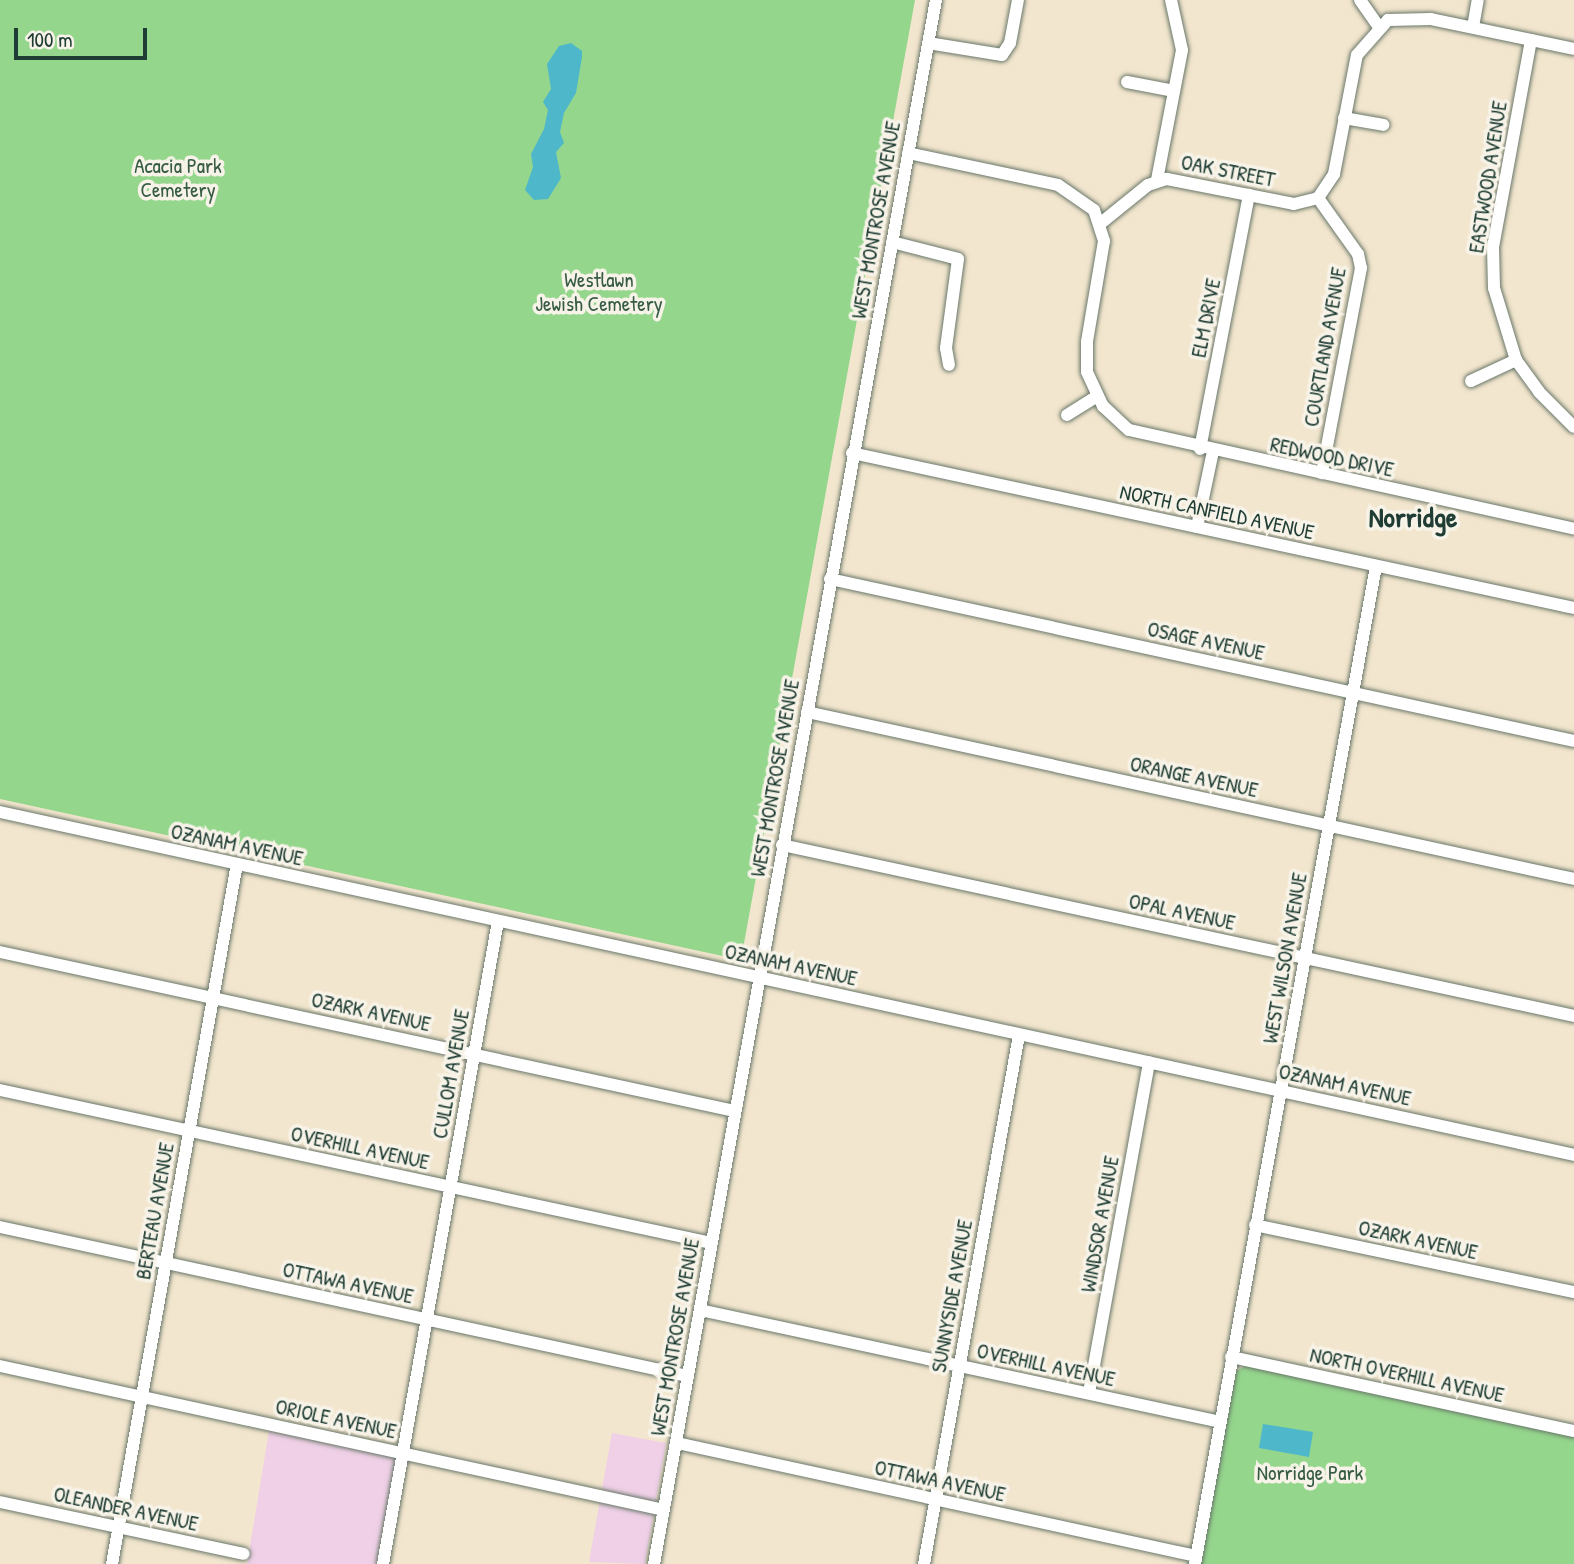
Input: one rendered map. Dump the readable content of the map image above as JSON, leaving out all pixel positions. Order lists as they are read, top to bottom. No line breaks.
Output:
{"streets":{"street":["OAK STREET","EASTWOOD AVENUE","WEST MONTROSE AVENUE","ELM DRIVE","COURTLAND AVENUE","REDWOOD DRIVE","NORTH CANFIELD AVENUE","OSAGE AVENUE","ORANGE AVENUE","OZANAM AVENUE","OPAL AVENUE","WEST WILSON AVENUE","OZARK AVENUE","CULLOM AVENUE","OVERHILL AVENUE","BERTEAU AVENUE","WINDSOR AVENUE","OTTAWA AVENUE","SUNNYSIDE AVENUE","NORTH OVERHILL AVENUE","ORIOLE AVENUE","OLEANDER AVENUE"]},"crossings":[["OAK STREET","ELM DRIVE"],["OAK STREET","COURTLAND AVENUE"],["OAK STREET","REDWOOD DRIVE"],["WEST MONTROSE AVENUE","NORTH CANFIELD AVENUE"],["WEST MONTROSE AVENUE","OSAGE AVENUE"],["WEST MONTROSE AVENUE","ORANGE AVENUE"],["WEST MONTROSE AVENUE","OZANAM AVENUE"],["WEST MONTROSE AVENUE","OPAL AVENUE"],["WEST MONTROSE AVENUE","OZARK AVENUE"],["WEST MONTROSE AVENUE","OVERHILL AVENUE"],["WEST MONTROSE AVENUE","OTTAWA AVENUE"],["WEST MONTROSE AVENUE","ORIOLE AVENUE"],["ELM DRIVE","REDWOOD DRIVE"],["ELM DRIVE","NORTH CANFIELD AVENUE"],["COURTLAND AVENUE","REDWOOD DRIVE"],["NORTH CANFIELD AVENUE","WEST WILSON AVENUE"],["OSAGE AVENUE","WEST WILSON AVENUE"],["ORANGE AVENUE","WEST WILSON AVENUE"],["OZANAM AVENUE","WEST WILSON AVENUE"],["OZANAM AVENUE","CULLOM AVENUE"],["OZANAM AVENUE","BERTEAU AVENUE"],["OZANAM AVENUE","WINDSOR AVENUE"],["OZANAM AVENUE","SUNNYSIDE AVENUE"],["OPAL AVENUE","WEST WILSON AVENUE"],["WEST WILSON AVENUE","OZARK AVENUE"],["WEST WILSON AVENUE","OVERHILL AVENUE"],["WEST WILSON AVENUE","OTTAWA AVENUE"],["WEST WILSON AVENUE","NORTH OVERHILL AVENUE"],["OZARK AVENUE","CULLOM AVENUE"],["OZARK AVENUE","BERTEAU AVENUE"],["CULLOM AVENUE","OVERHILL AVENUE"],["CULLOM AVENUE","OTTAWA AVENUE"],["CULLOM AVENUE","ORIOLE AVENUE"],["OVERHILL AVENUE","BERTEAU AVENUE"],["OVERHILL AVENUE","WINDSOR AVENUE"],["OVERHILL AVENUE","SUNNYSIDE AVENUE"],["BERTEAU AVENUE","OTTAWA AVENUE"],["BERTEAU AVENUE","ORIOLE AVENUE"],["BERTEAU AVENUE","OLEANDER AVENUE"],["OTTAWA AVENUE","SUNNYSIDE AVENUE"]],"districts":["Norridge"],"parks":["Acacia Park Cemetery","Westlawn Jewish Cemetery","Norridge Park"],"scale_bar":"100 m"}
